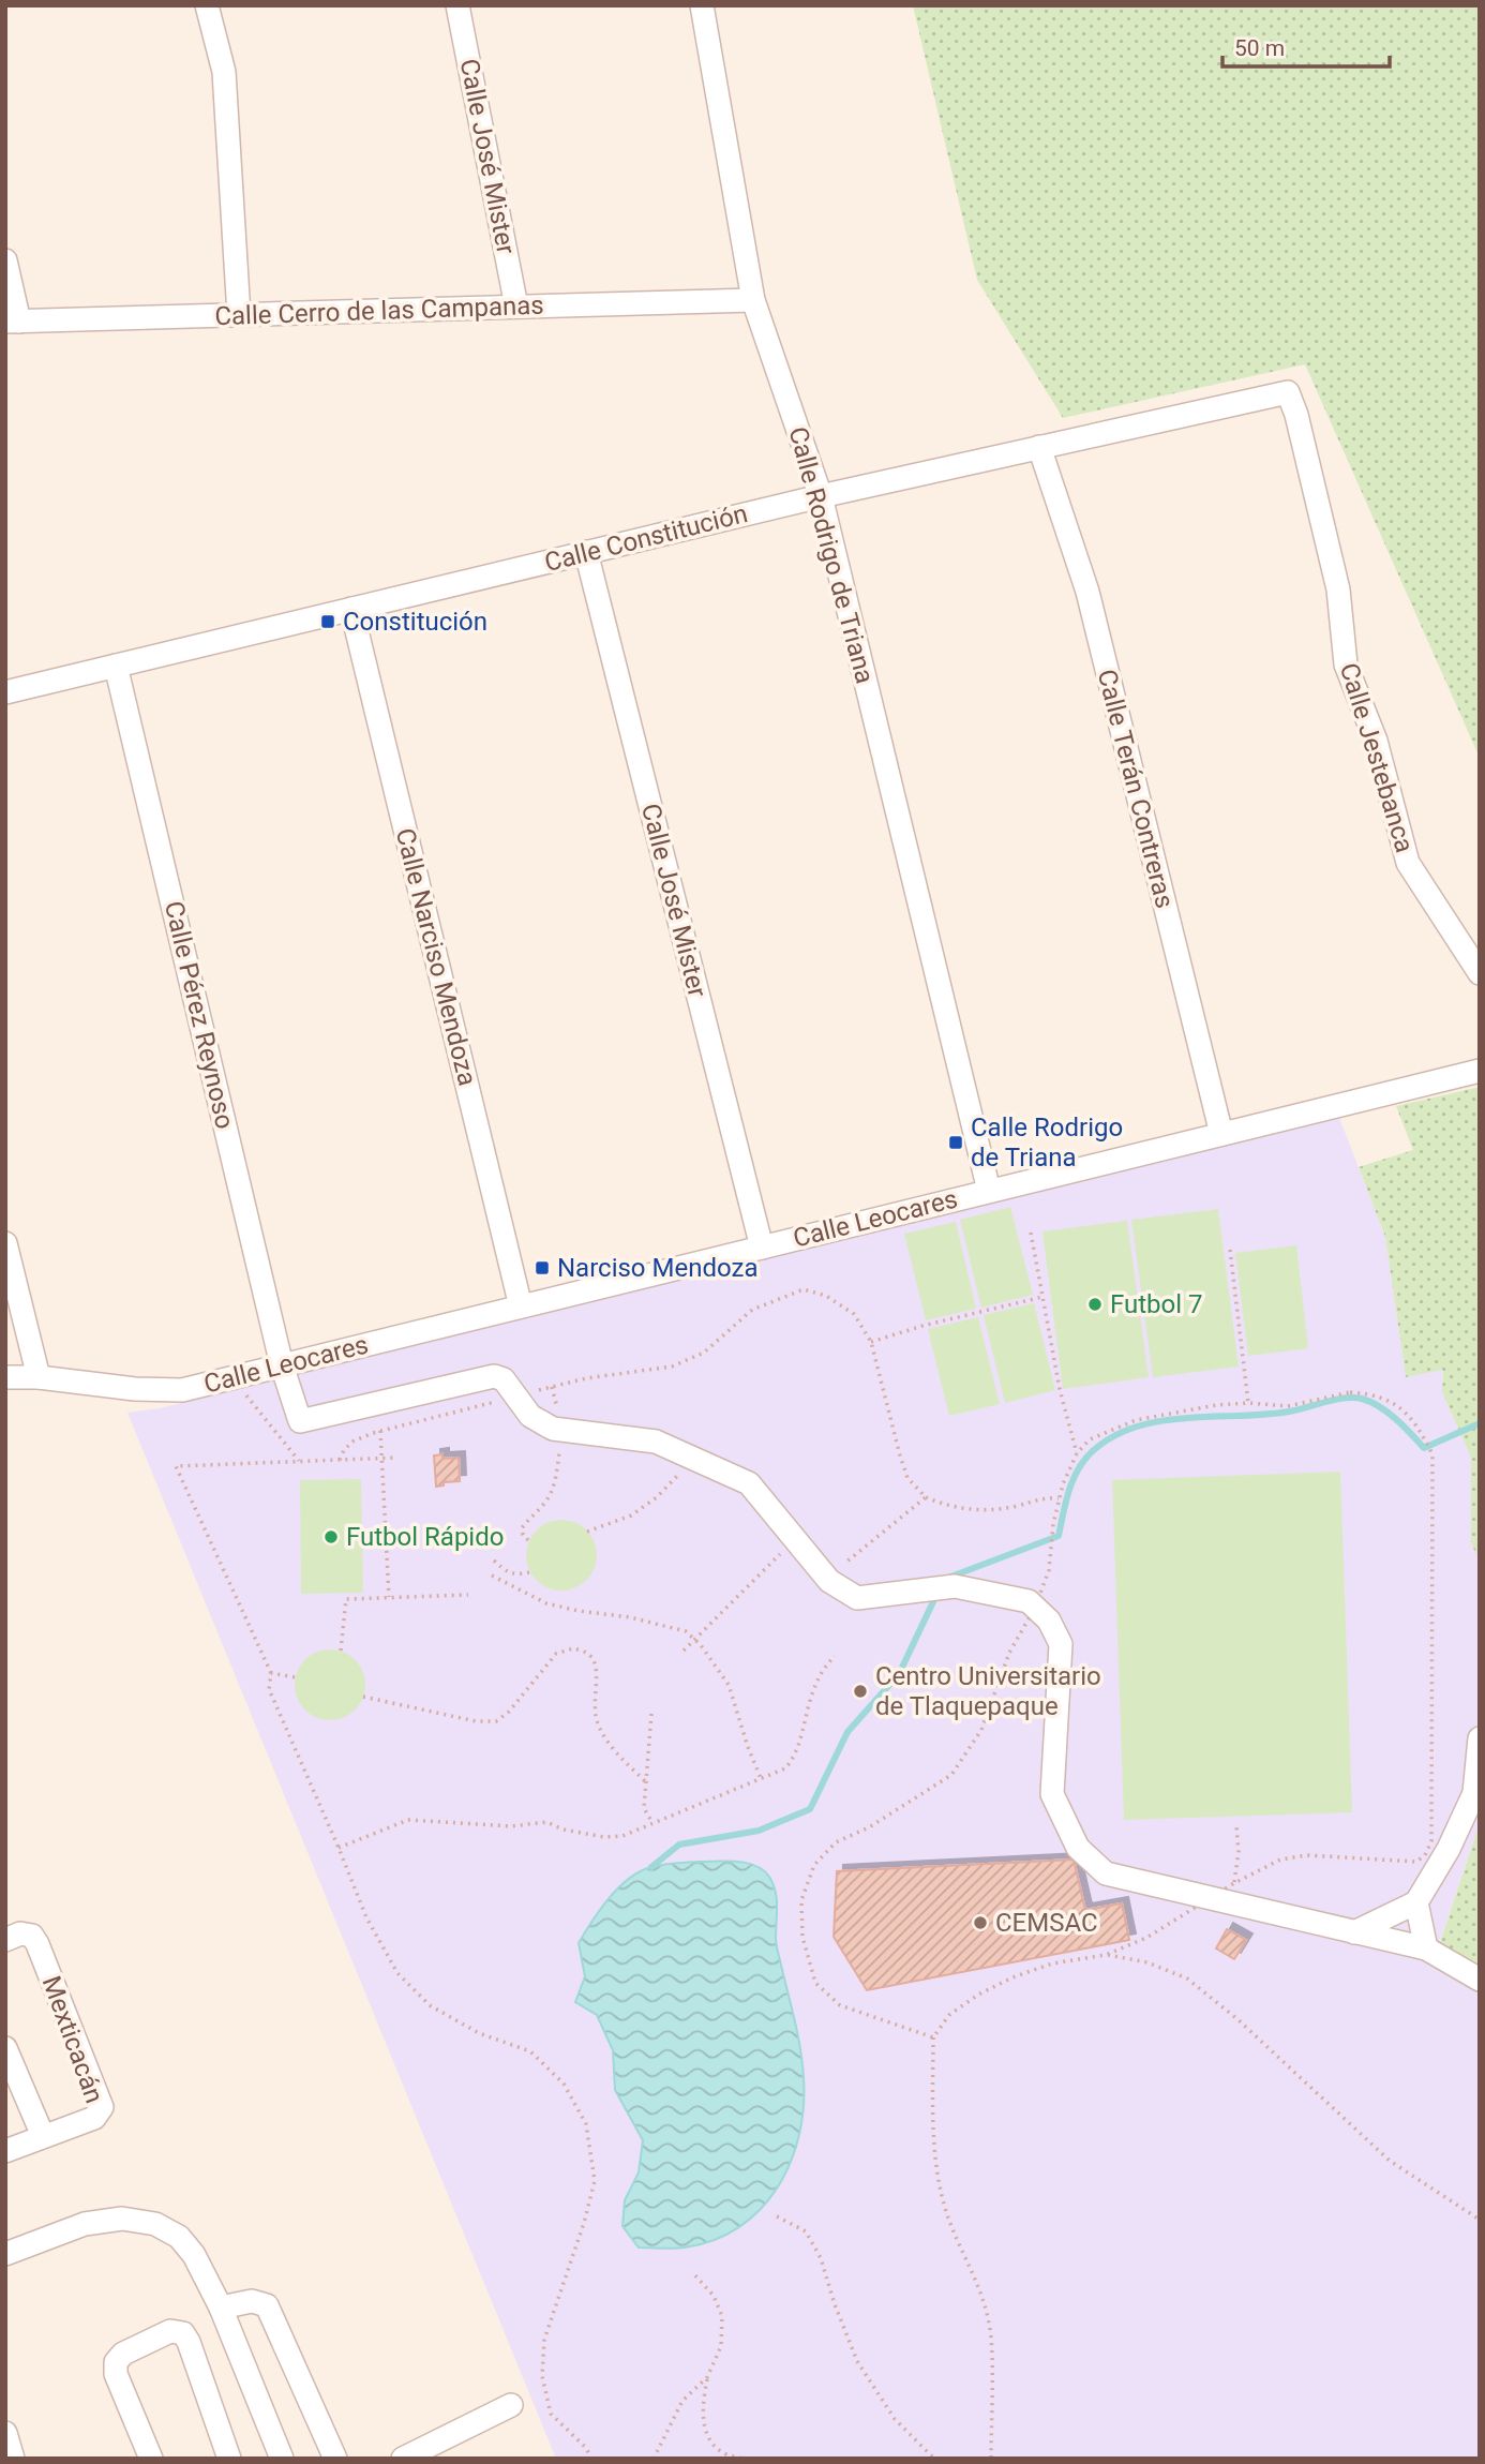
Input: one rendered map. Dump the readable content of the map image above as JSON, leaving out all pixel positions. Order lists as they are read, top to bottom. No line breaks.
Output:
{"streets":{"street":["Calle José Mister","Calle Cerro de las Campanas","Calle Constitución","Calle Rodrigo de Triana","Calle Jestebanca","Calle Terán Contreras","Calle Narciso Mendoza","Calle Pérez Reynoso","Calle Leocares","Mexticacán"]},"crossings":[["Calle José Mister","Calle Cerro de las Campanas"],["Calle José Mister","Calle Constitución"],["Calle José Mister","Calle Leocares"],["Calle Cerro de las Campanas","Calle Rodrigo de Triana"],["Calle Constitución","Calle Rodrigo de Triana"],["Calle Constitución","Calle Jestebanca"],["Calle Constitución","Calle Terán Contreras"],["Calle Constitución","Calle Narciso Mendoza"],["Calle Constitución","Calle Pérez Reynoso"],["Calle Rodrigo de Triana","Calle Leocares"],["Calle Terán Contreras","Calle Leocares"],["Calle Narciso Mendoza","Calle Leocares"],["Calle Pérez Reynoso","Calle Leocares"]],"places":{"transit":["Constitución","Calle Rodrigo de Triana","Narciso Mendoza"],"other":["Futbol 7","Futbol Rápido","Centro Universitario de Tlaquepaque","CEMSAC"]},"scale_bar":"50 m"}
